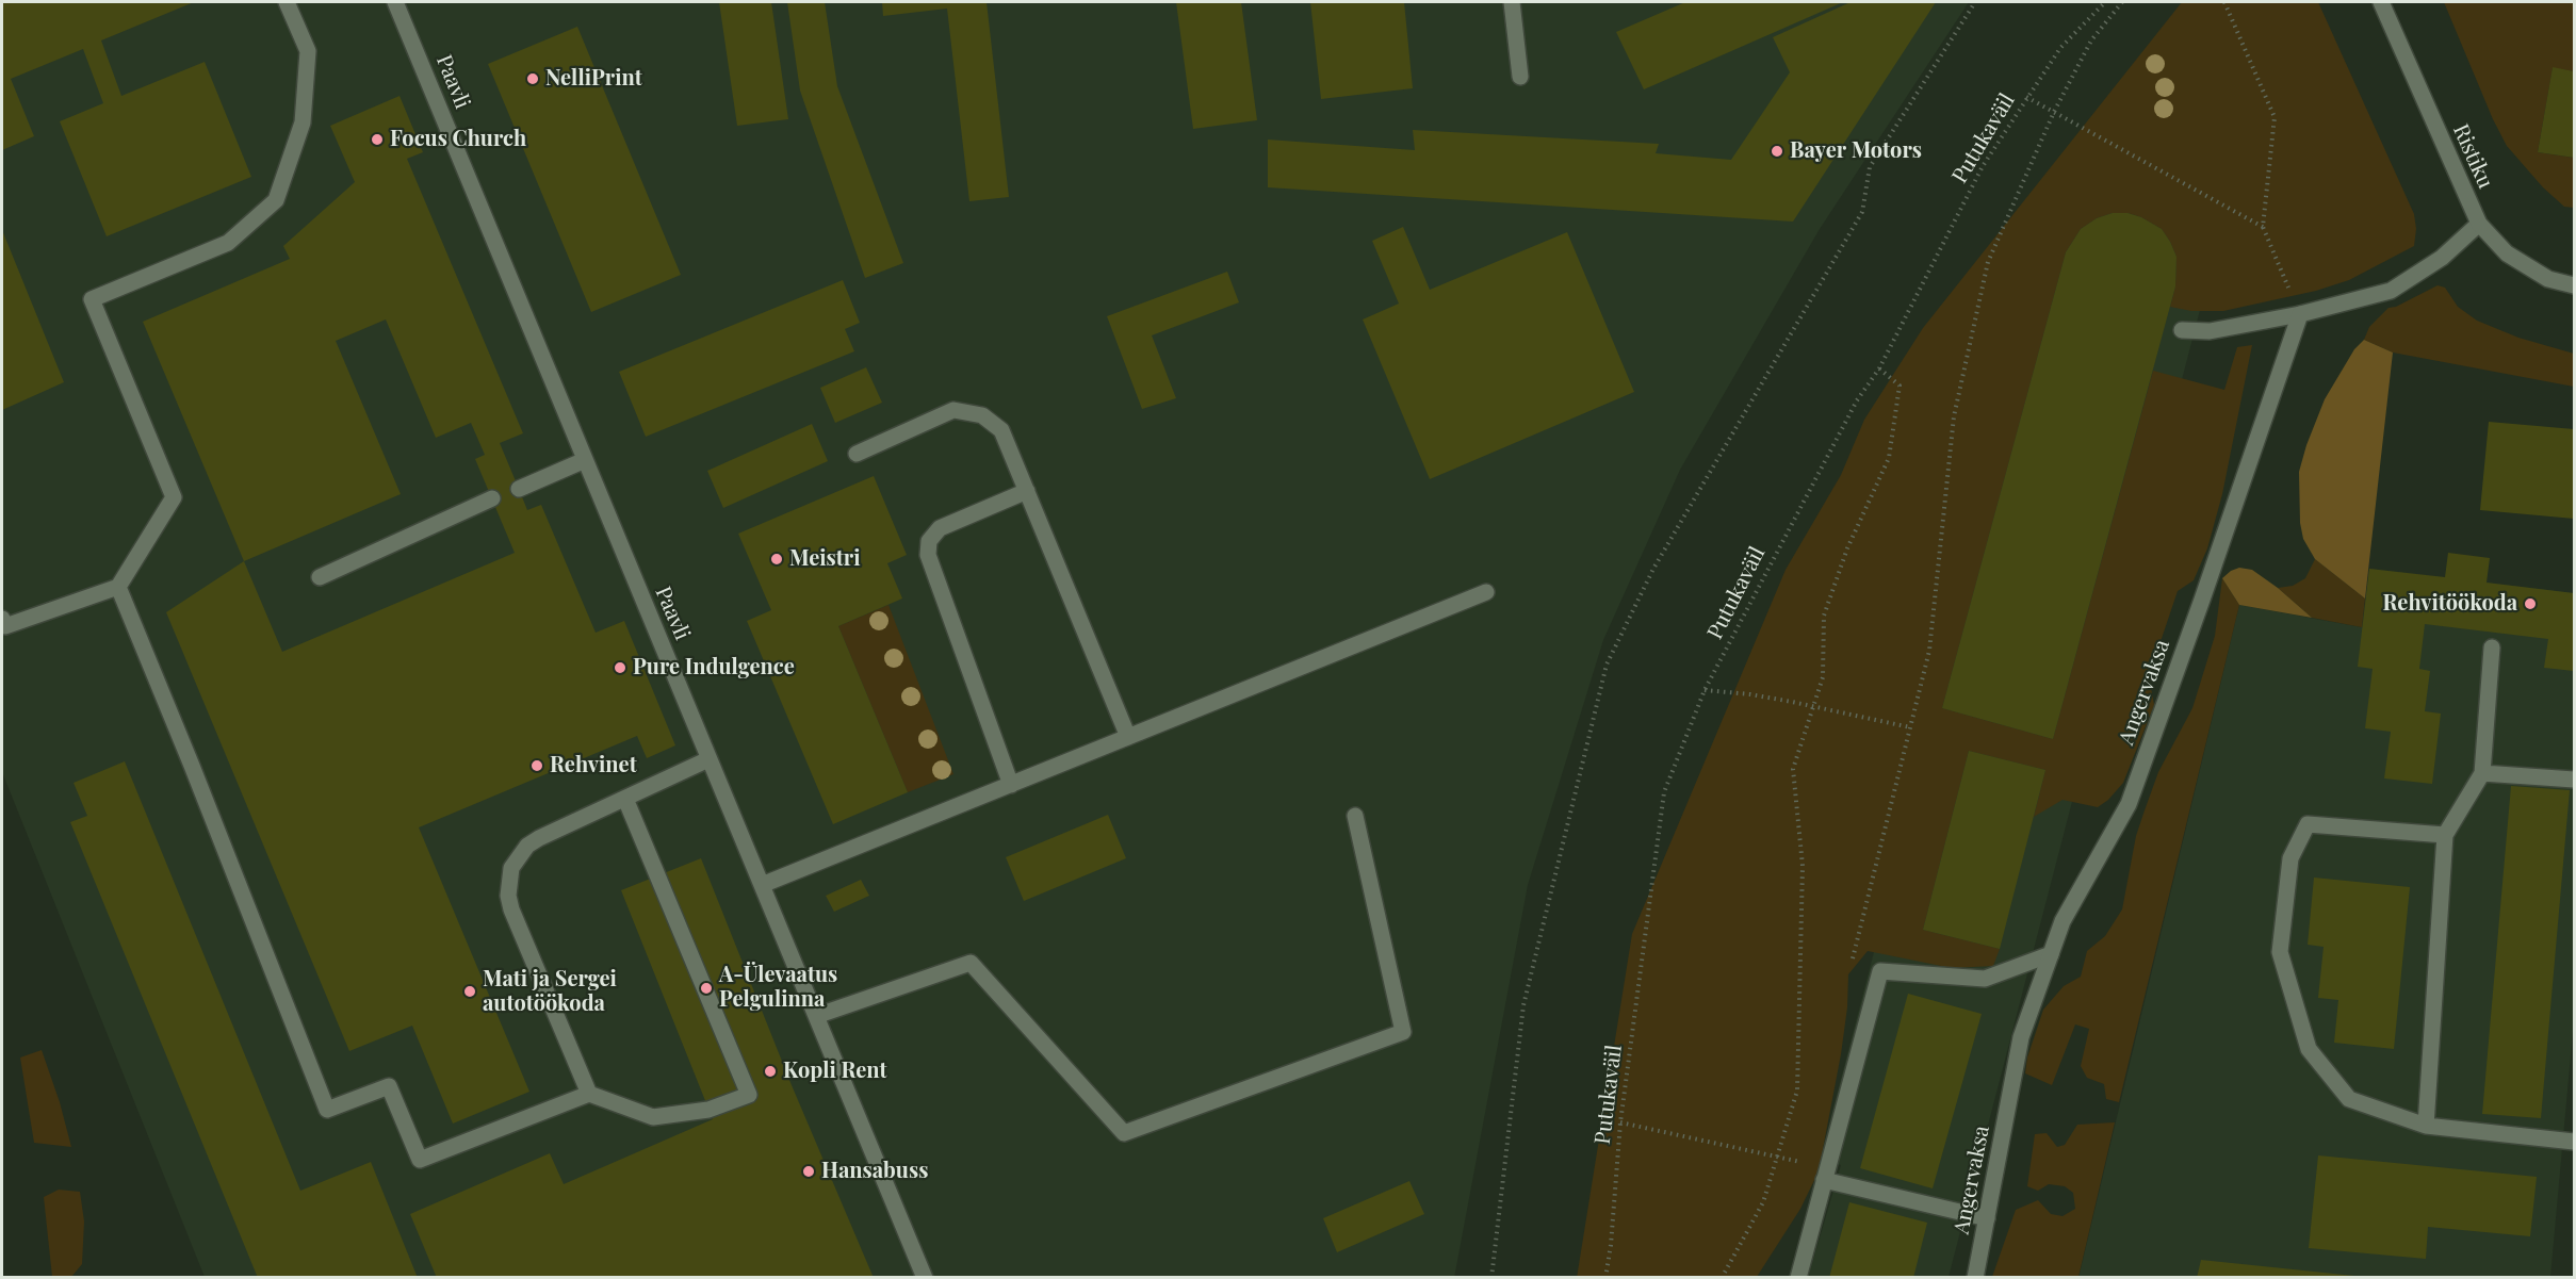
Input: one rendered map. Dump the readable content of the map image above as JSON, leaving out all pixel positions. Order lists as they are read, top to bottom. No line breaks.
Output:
{"streets":{"street":["Paavli","Ristiku","Angervaksa"],"path":["Putukaväil"]},"places":["NelliPrint","Focus Church","Bayer Motors","Meistri","Rehvitöökoda","Pure Indulgence","Rehvinet","A-Ülevaatus Pelgulinna","Mati ja Sergei autotöökoda","Kopli Rent","Hansabuss"]}
